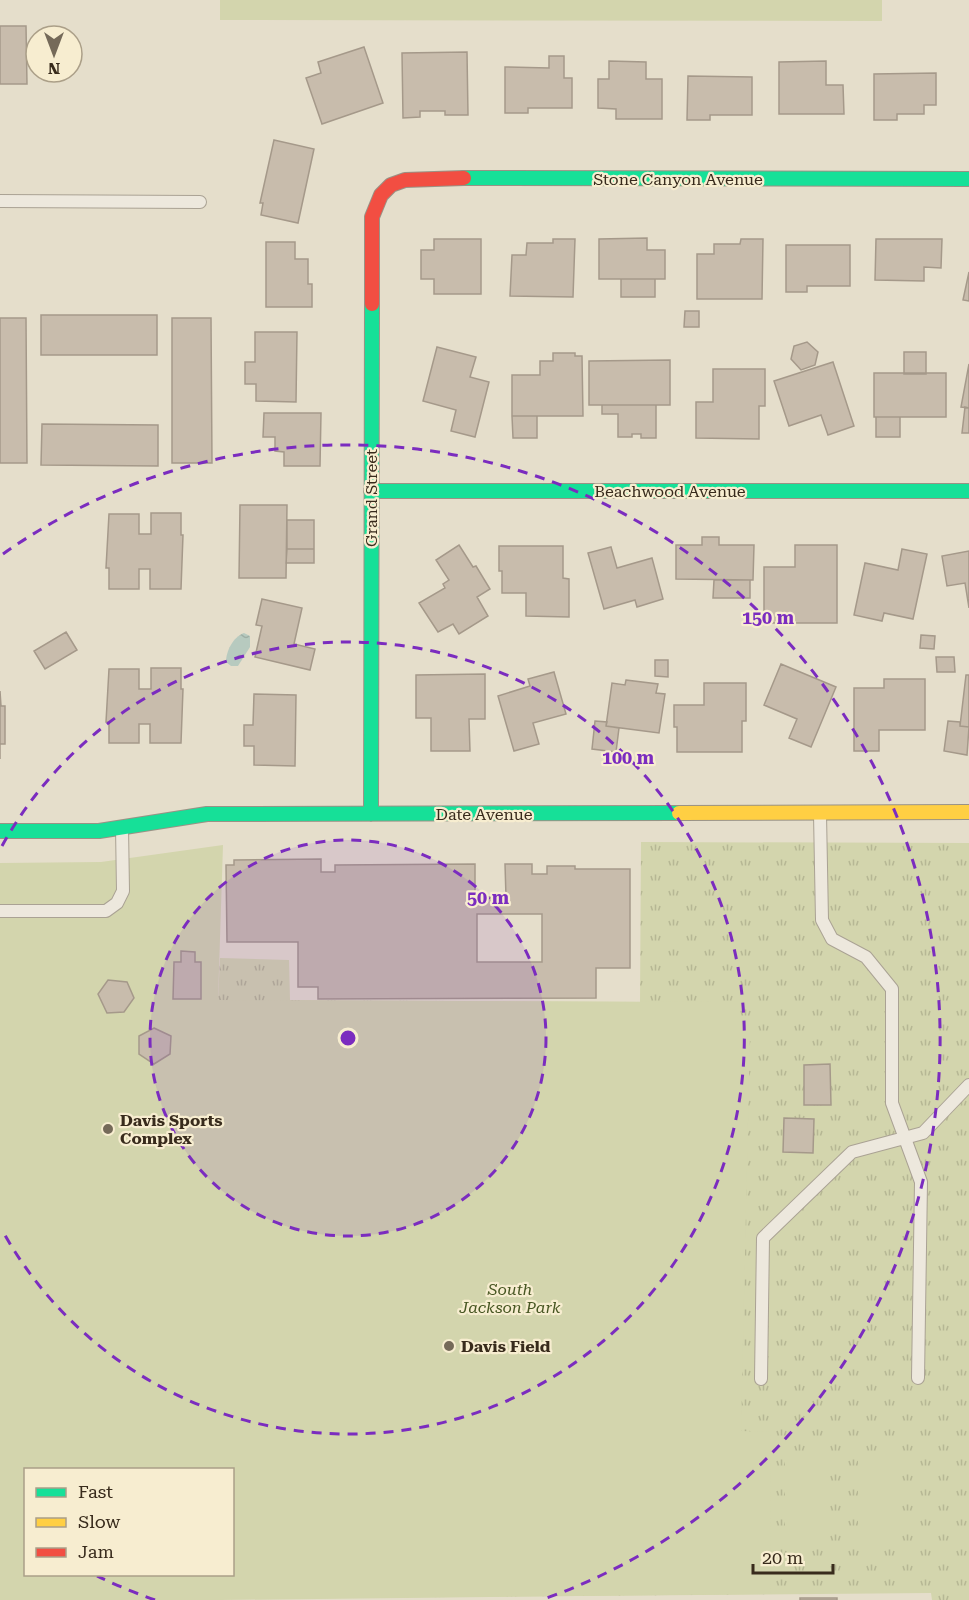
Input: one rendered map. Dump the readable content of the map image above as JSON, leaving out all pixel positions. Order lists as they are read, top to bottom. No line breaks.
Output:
{"streets":{"street":["Stone Canyon Avenue","Beachwood Avenue","Grand Street","Date Avenue"]},"crossings":[["Stone Canyon Avenue","Grand Street"],["Beachwood Avenue","Grand Street"],["Grand Street","Date Avenue"]],"parks":["South Jackson Park"],"places":["Davis Sports Complex","Davis Field"],"legend":["Fast","Slow","Jam"],"scale_bar":"20 m","north":"bottom","rings":["150 m","100 m","50 m"]}
